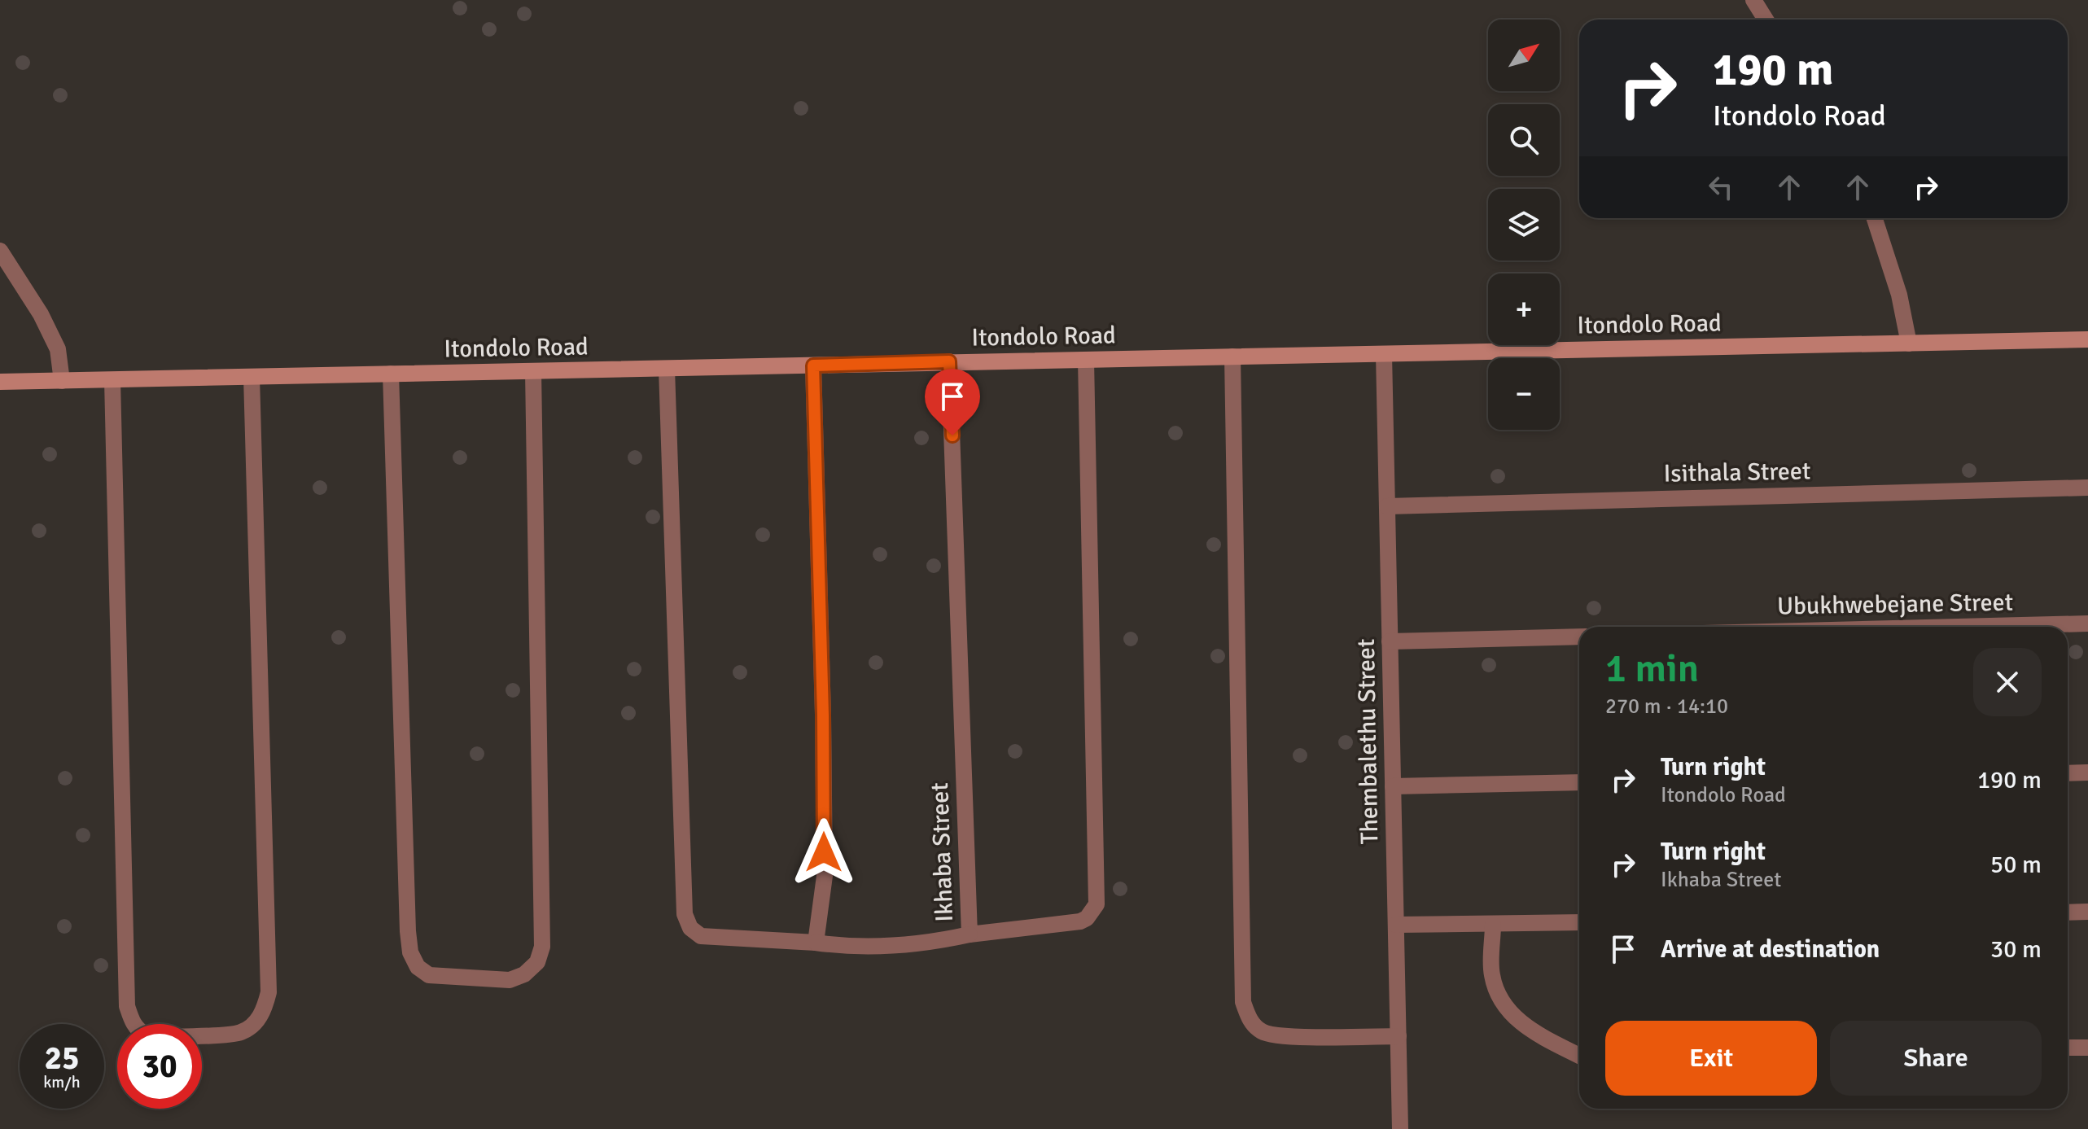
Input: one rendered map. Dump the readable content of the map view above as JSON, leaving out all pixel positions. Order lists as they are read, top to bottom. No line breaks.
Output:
{"streets":{"street":["Itondolo Road","Isithala Street","Ubukhwebejane Street","Thembalethu Street","Ikhaba Street"]},"crossings":[["Itondolo Road","Thembalethu Street"],["Itondolo Road","Ikhaba Street"],["Isithala Street","Thembalethu Street"]],"north":"top right","page":{"map_buttons":["+","−"],"turn":["190 m","Itondolo Road"],"heading":["1 min","270 m · 14:10"],"list":[{"name":"Turn right","note":"Itondolo Road","value":"190 m"},{"name":"Turn right","note":"Ikhaba Street","value":"50 m"},{"name":"Arrive at destination","value":"30 m"}],"buttons":["Exit","Share"],"speed":"25 km/h","limit":"30"}}
